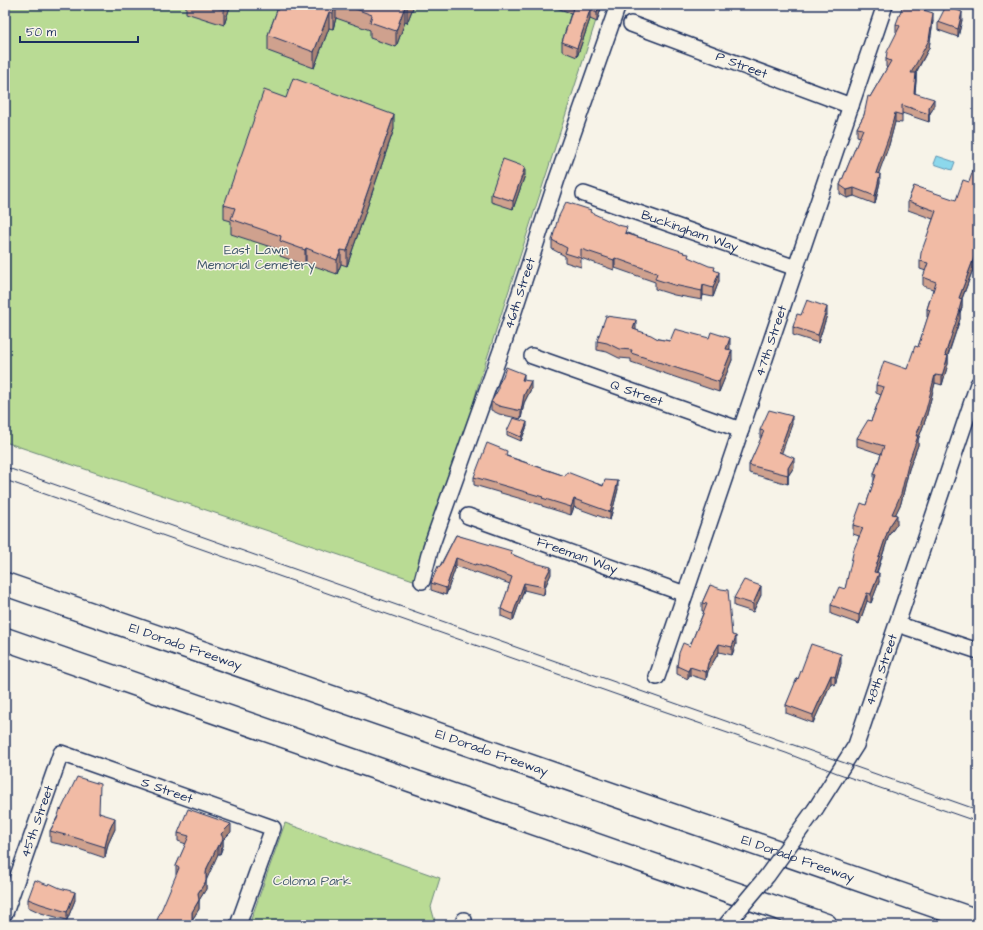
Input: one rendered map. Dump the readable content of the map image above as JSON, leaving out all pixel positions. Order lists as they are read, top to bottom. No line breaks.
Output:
{"streets":{"highway":["El Dorado Freeway"],"street":["P Street","Buckingham Way","46th Street","47th Street","Q Street","Freeman Way","48th Street","S Street","45th Street"]},"crossings":[["P Street","47th Street"],["Buckingham Way","47th Street"],["47th Street","Q Street"],["47th Street","Freeman Way"],["S Street","45th Street"]],"parks":["East Lawn Memorial Cemetery","Coloma Park"],"scale_bar":"50 m"}
